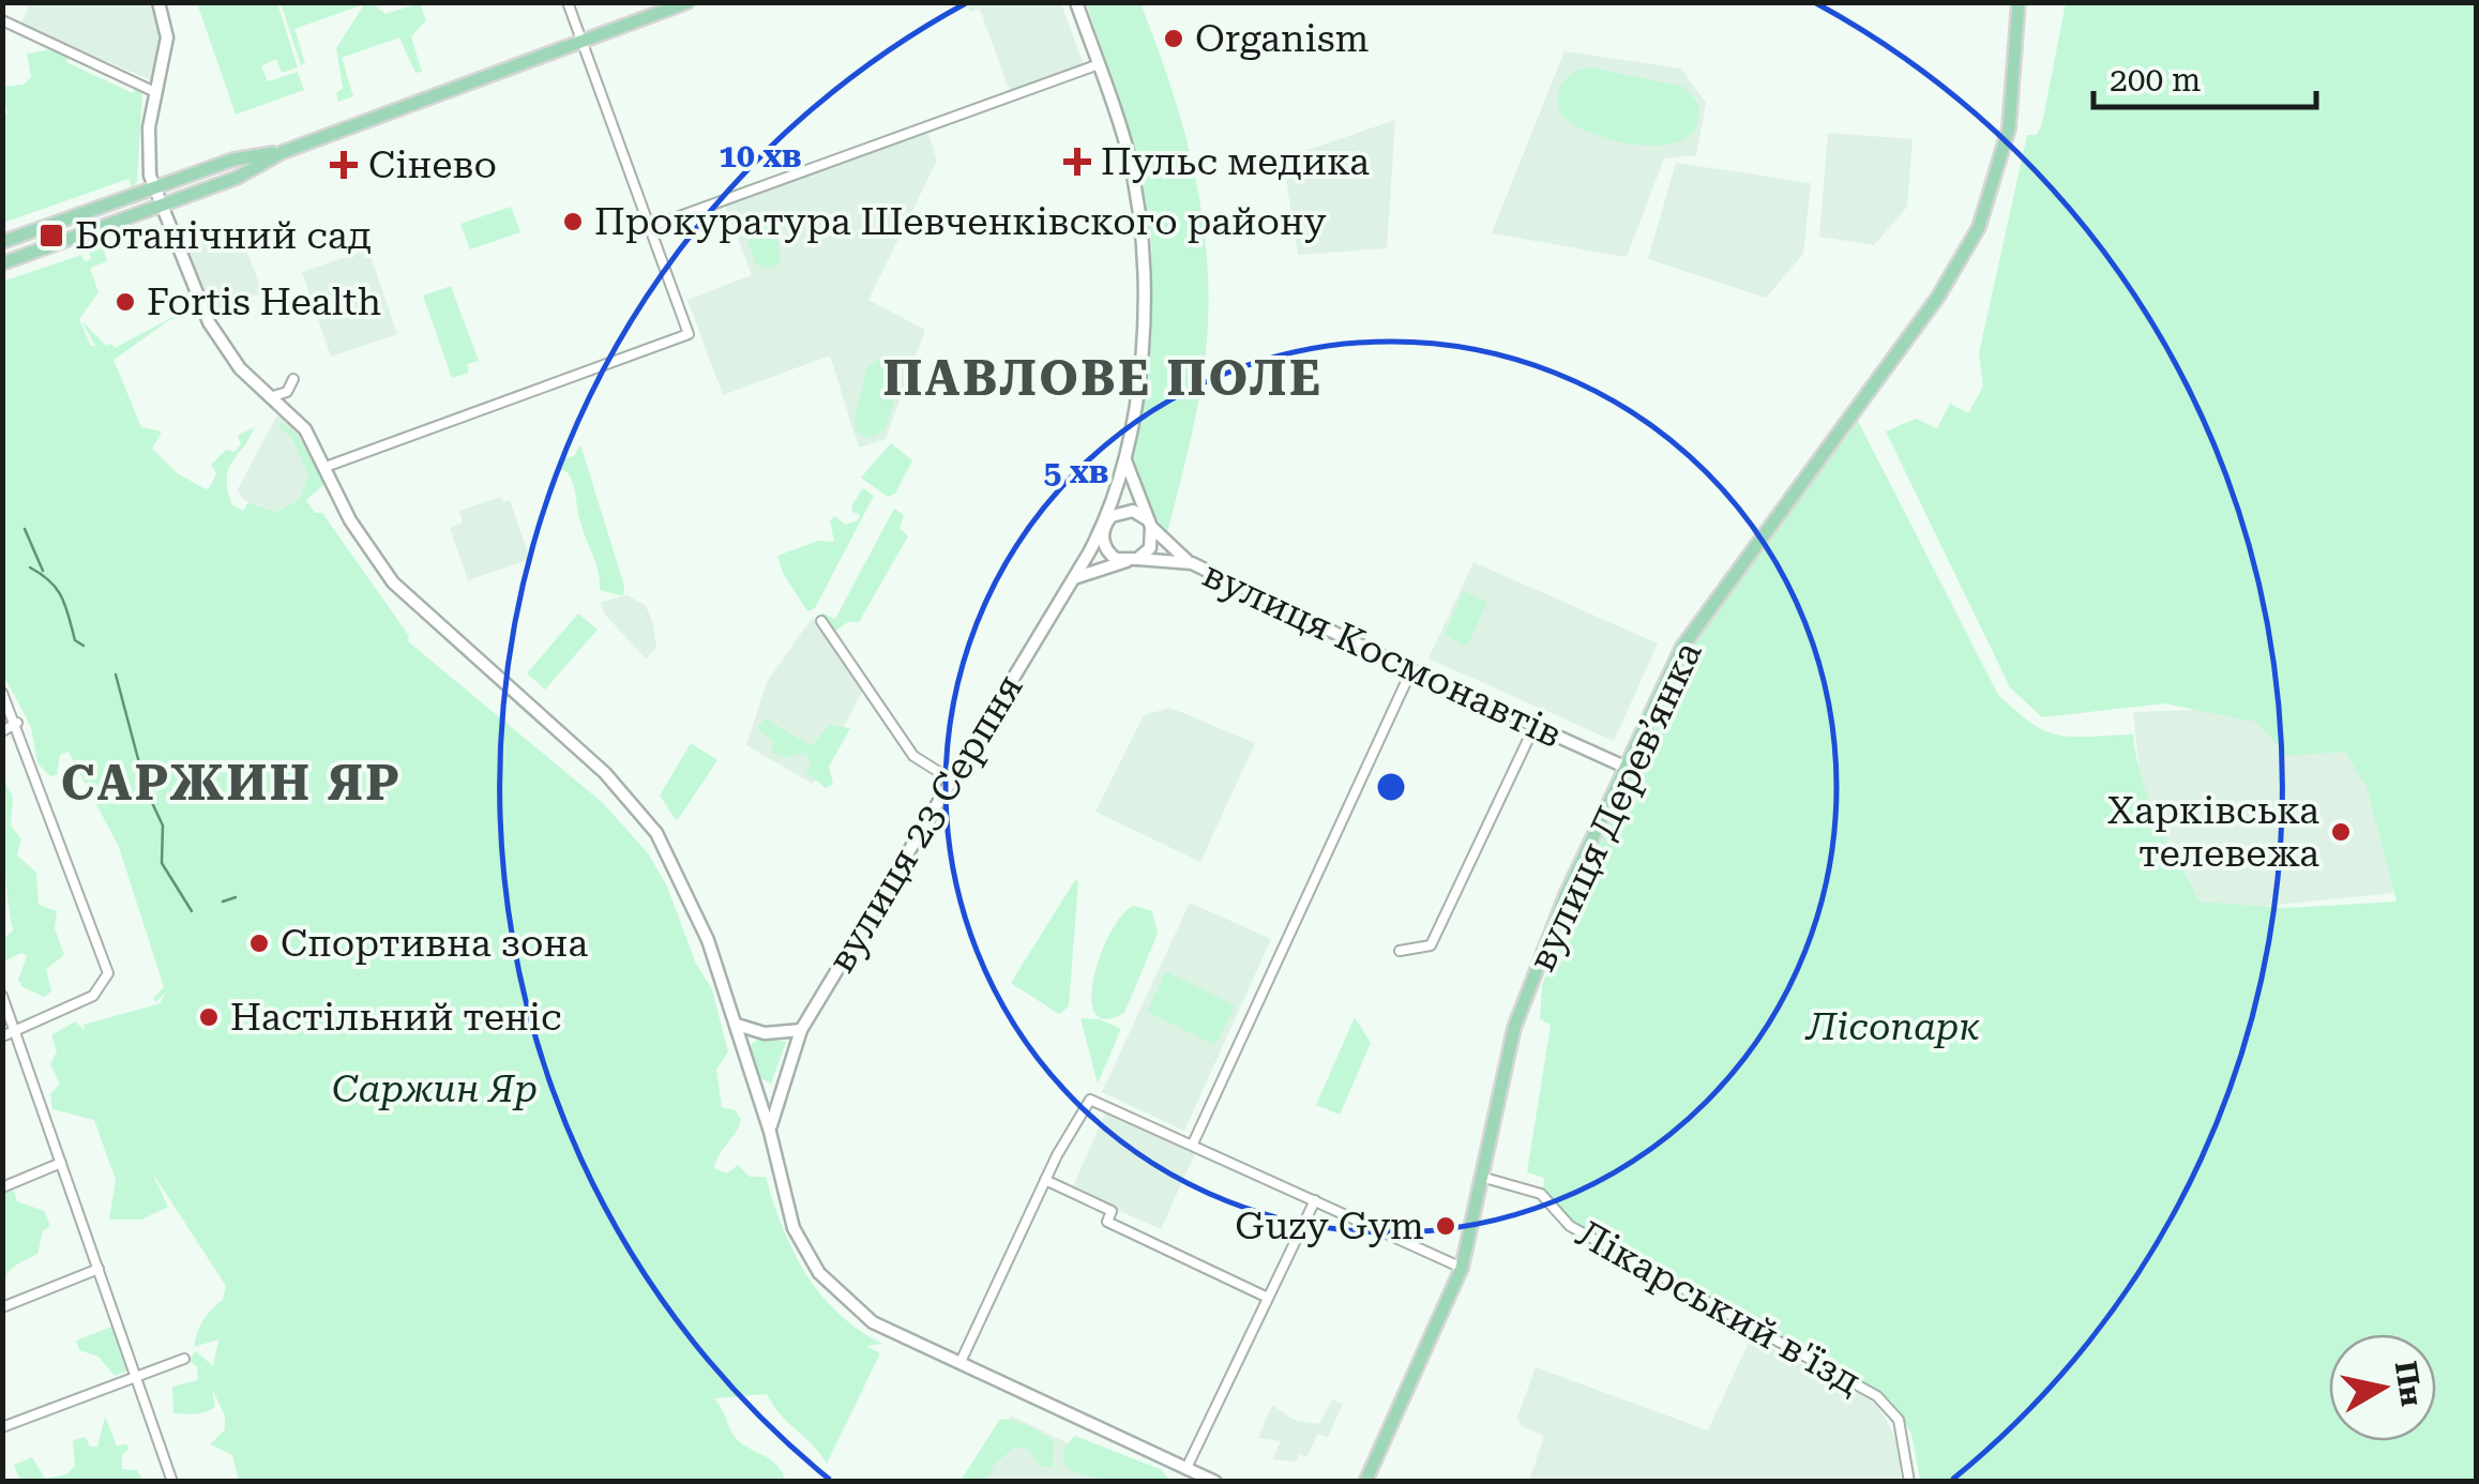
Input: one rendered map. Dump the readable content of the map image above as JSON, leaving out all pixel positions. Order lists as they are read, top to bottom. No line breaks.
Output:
{"streets":{"main road":["вулиця Дерев’янка"],"street":["вулиця Космонавтів","вулиця 23 Серпня","Лікарський в'їзд"]},"crossings":[["вулиця Космонавтів","вулиця Дерев’янка"],["вулиця Космонавтів","вулиця 23 Серпня"],["вулиця Дерев’янка","Лікарський в'їзд"]],"districts":["ПАВЛОВЕ ПОЛЕ","САРЖИН ЯР"],"parks":["Лісопарк","Саржин Яр"],"places":{"other":["Organism","Прокуратура Шевченківского району","Fortis Health","Харківська телевежа","Спортивна зона","Настільний теніс","Guzy Gym"],"health":["Пульс медика","Сінево"],"transit":["Ботанічний сад"]},"scale_bar":"200 m","north":"right","rings":["10 хв","5 хв"]}
